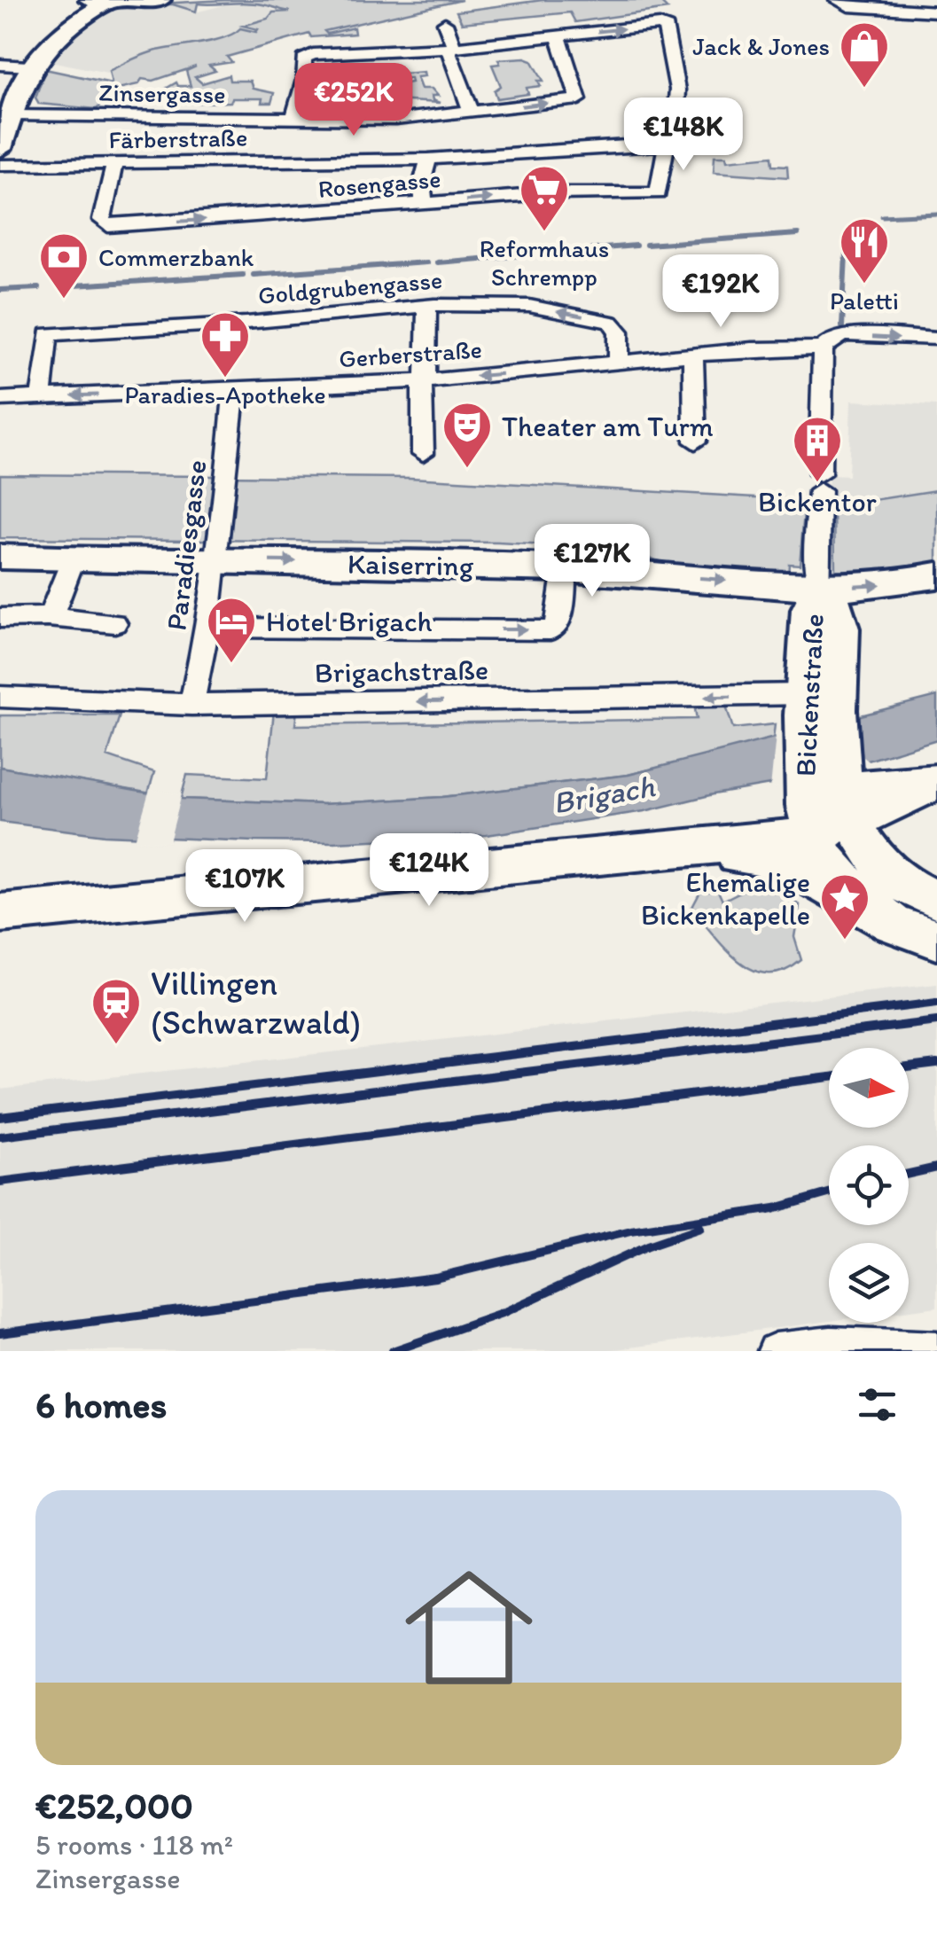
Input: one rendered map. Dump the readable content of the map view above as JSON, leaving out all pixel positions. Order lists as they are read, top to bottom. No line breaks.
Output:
{"streets":{"main road":["Kaiserring","Bickenstraße"],"street":["Zinsergasse","Färberstraße","Rosengasse","Goldgrubengasse","Gerberstraße","Paradiesgasse","Brigachstraße"]},"crossings":[["Färberstraße","Rosengasse"],["Goldgrubengasse","Gerberstraße"],["Gerberstraße","Paradiesgasse"],["Gerberstraße","Bickenstraße"],["Paradiesgasse","Kaiserring"],["Paradiesgasse","Brigachstraße"],["Kaiserring","Bickenstraße"],["Brigachstraße","Bickenstraße"]],"one_way":["Rosengasse","Brigachstraße"],"water":["Brigach"],"places":{"shop":["Jack & Jones"],"supermarket":["Reformhaus Schrempp"],"restaurant":["Paletti"],"bank":["Commerzbank"],"pharmacy":["Paradies-Apotheke"],"theatre":["Theater am Turm"],"building":["Bickentor"],"hotel":["Hotel Brigach"],"place":["Ehemalige Bickenkapelle"],"station":["Villingen (Schwarzwald)"]},"north":"right","page":{"price":["€252K","€148K","€192K","€127K","€124K","€107K"],"heading":"6 homes","list":[{"name":"€252,000","note":"5 rooms · 118 m² · Zinsergasse"}]}}
